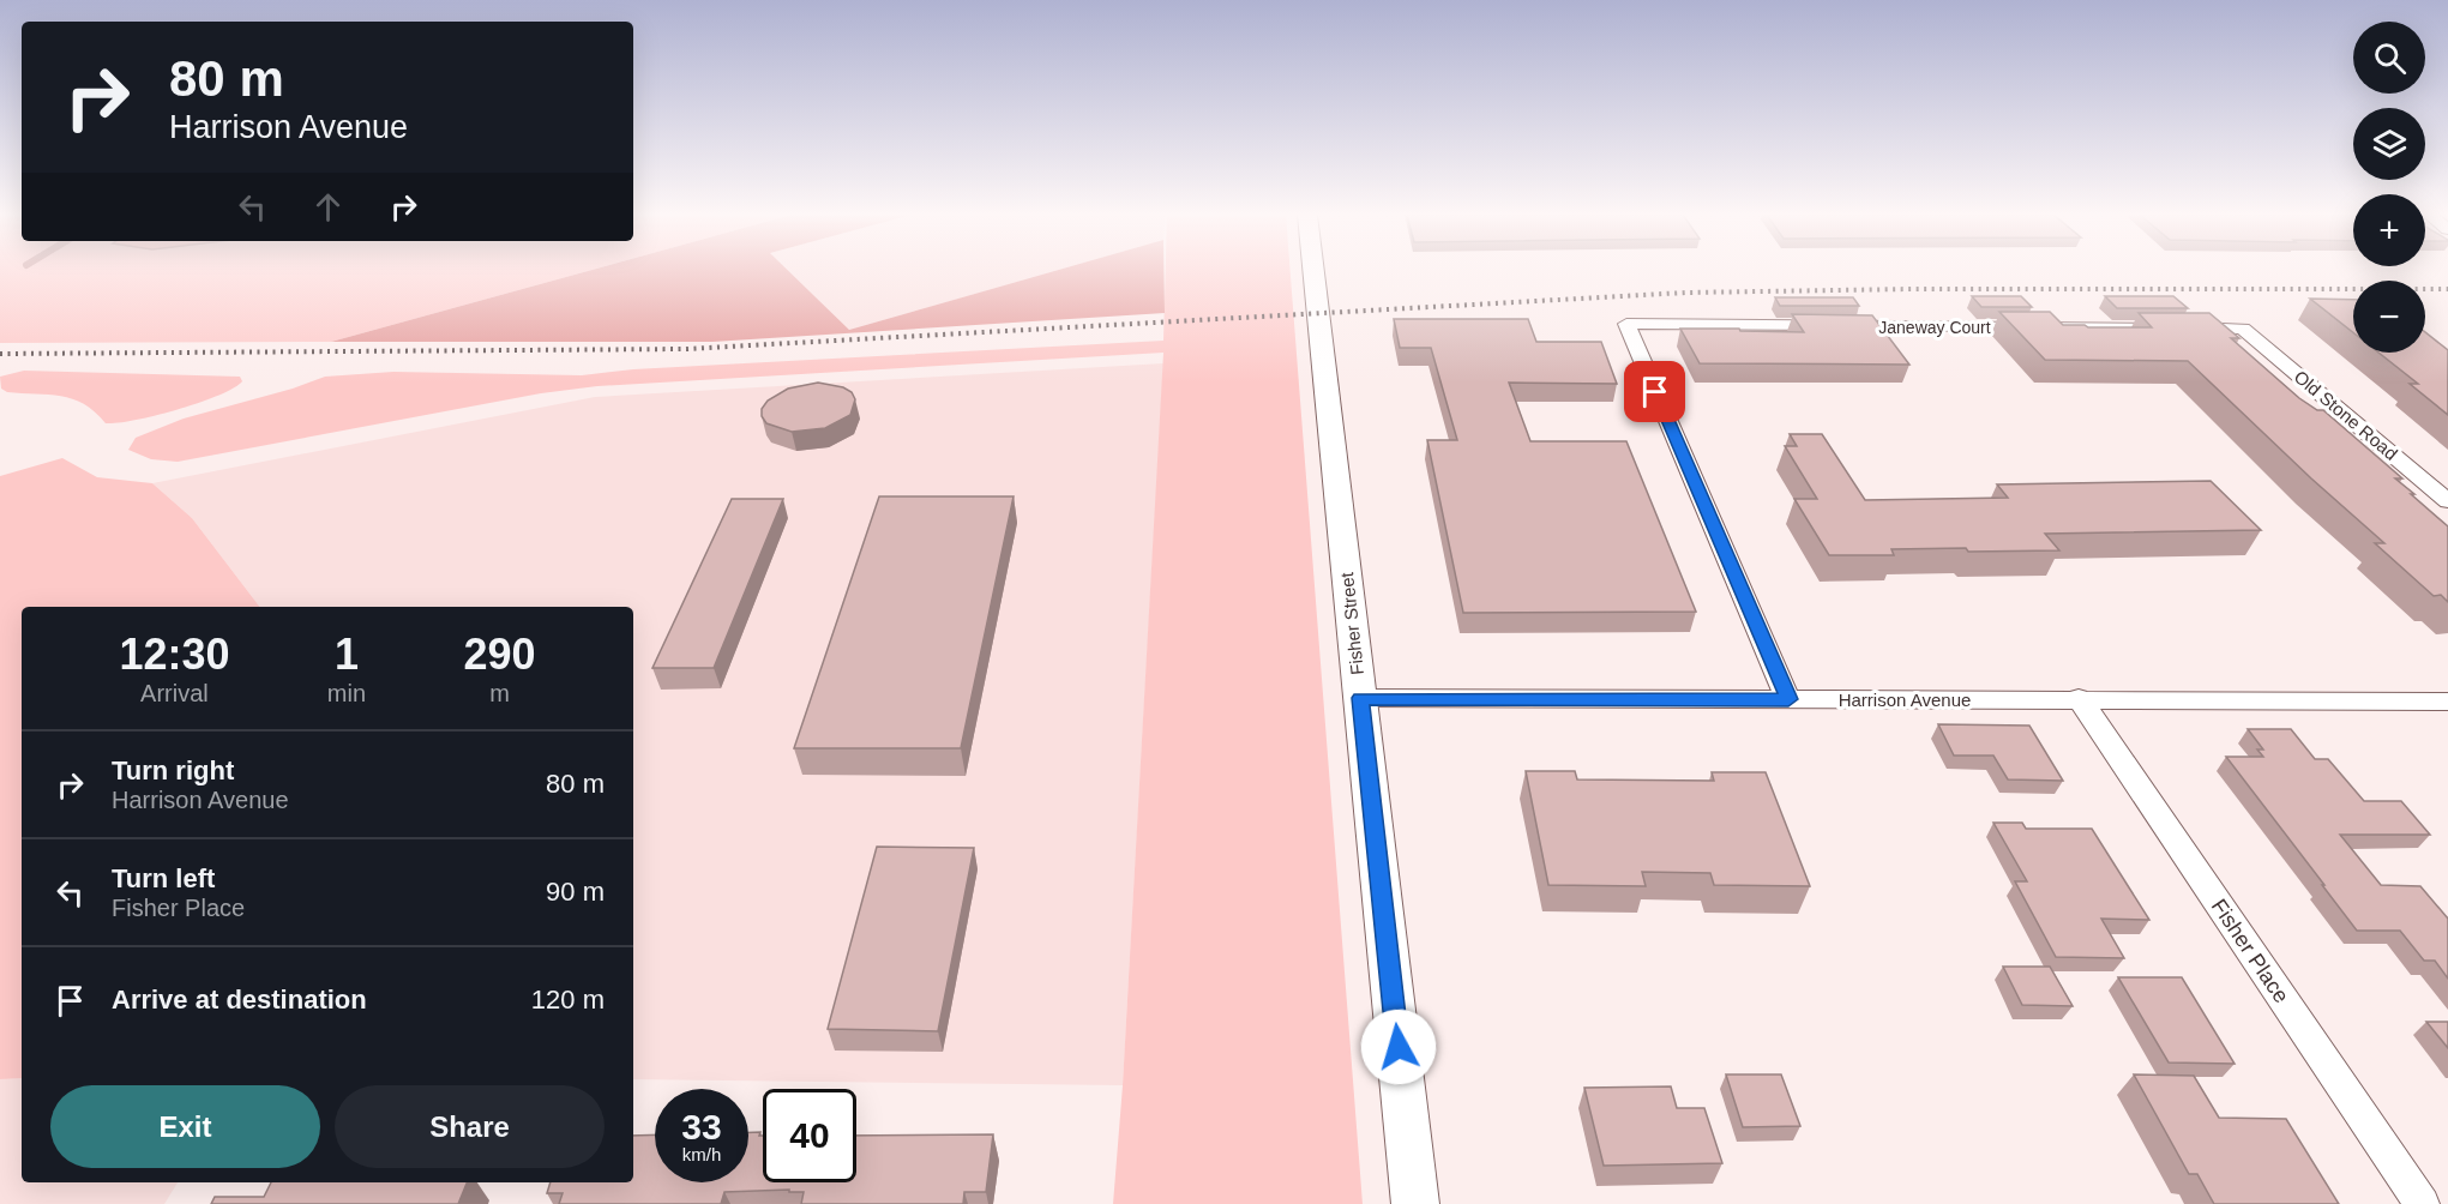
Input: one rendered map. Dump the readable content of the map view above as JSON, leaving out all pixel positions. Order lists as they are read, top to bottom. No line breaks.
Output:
{"streets":{"street":["Janeway Court","Old Stone Road","Fisher Street","Harrison Avenue","Fisher Place"]},"crossings":[["Janeway Court","Old Stone Road"],["Janeway Court","Harrison Avenue"],["Fisher Street","Harrison Avenue"],["Harrison Avenue","Fisher Place"]],"page":{"map_buttons":["+","−"],"turn":["80 m","Harrison Avenue"],"eta":["12:30","Arrival","1","min","290","m"],"list":[{"name":"Turn right","note":"Harrison Avenue","value":"80 m"},{"name":"Turn left","note":"Fisher Place","value":"90 m"},{"name":"Arrive at destination","value":"120 m"}],"buttons":["Exit","Share"],"speed":"33 km/h","limit":"40"}}
